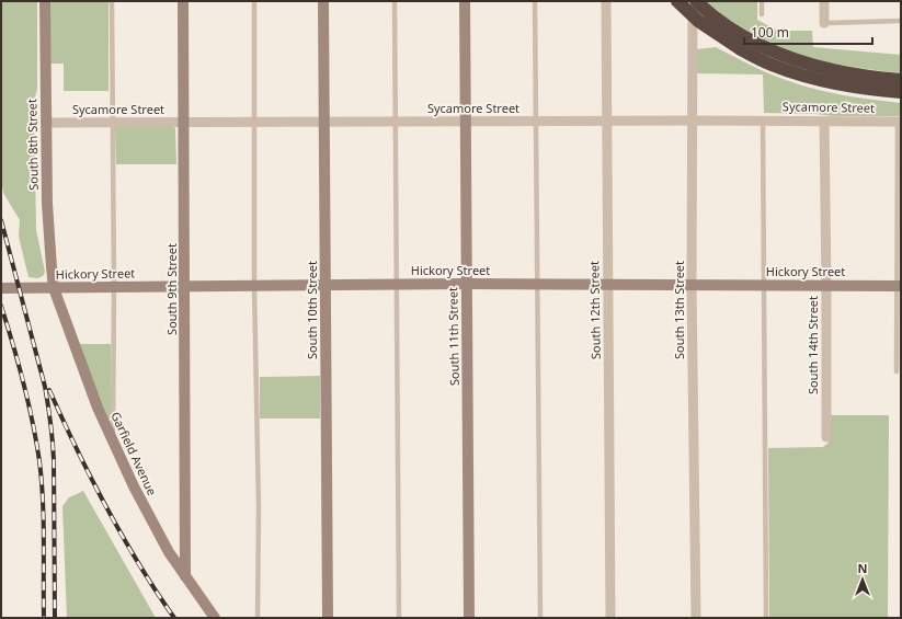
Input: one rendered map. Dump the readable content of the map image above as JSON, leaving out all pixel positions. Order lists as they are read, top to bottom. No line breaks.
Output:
{"streets":{"street":["Sycamore Street","South 8th Street","Hickory Street","South 9th Street","South 10th Street","South 12th Street","South 13th Street","South 11th Street","South 14th Street","Garfield Avenue"]},"crossings":[["Sycamore Street","South 8th Street"],["Sycamore Street","South 9th Street"],["Sycamore Street","South 10th Street"],["Sycamore Street","South 12th Street"],["Sycamore Street","South 13th Street"],["Sycamore Street","South 11th Street"],["Sycamore Street","South 14th Street"],["South 8th Street","Hickory Street"],["South 8th Street","Garfield Avenue"],["Hickory Street","South 9th Street"],["Hickory Street","South 10th Street"],["Hickory Street","South 12th Street"],["Hickory Street","South 13th Street"],["Hickory Street","South 11th Street"],["Hickory Street","South 14th Street"],["Hickory Street","Garfield Avenue"],["South 9th Street","Garfield Avenue"]],"scale_bar":"100 m","north":"top"}
